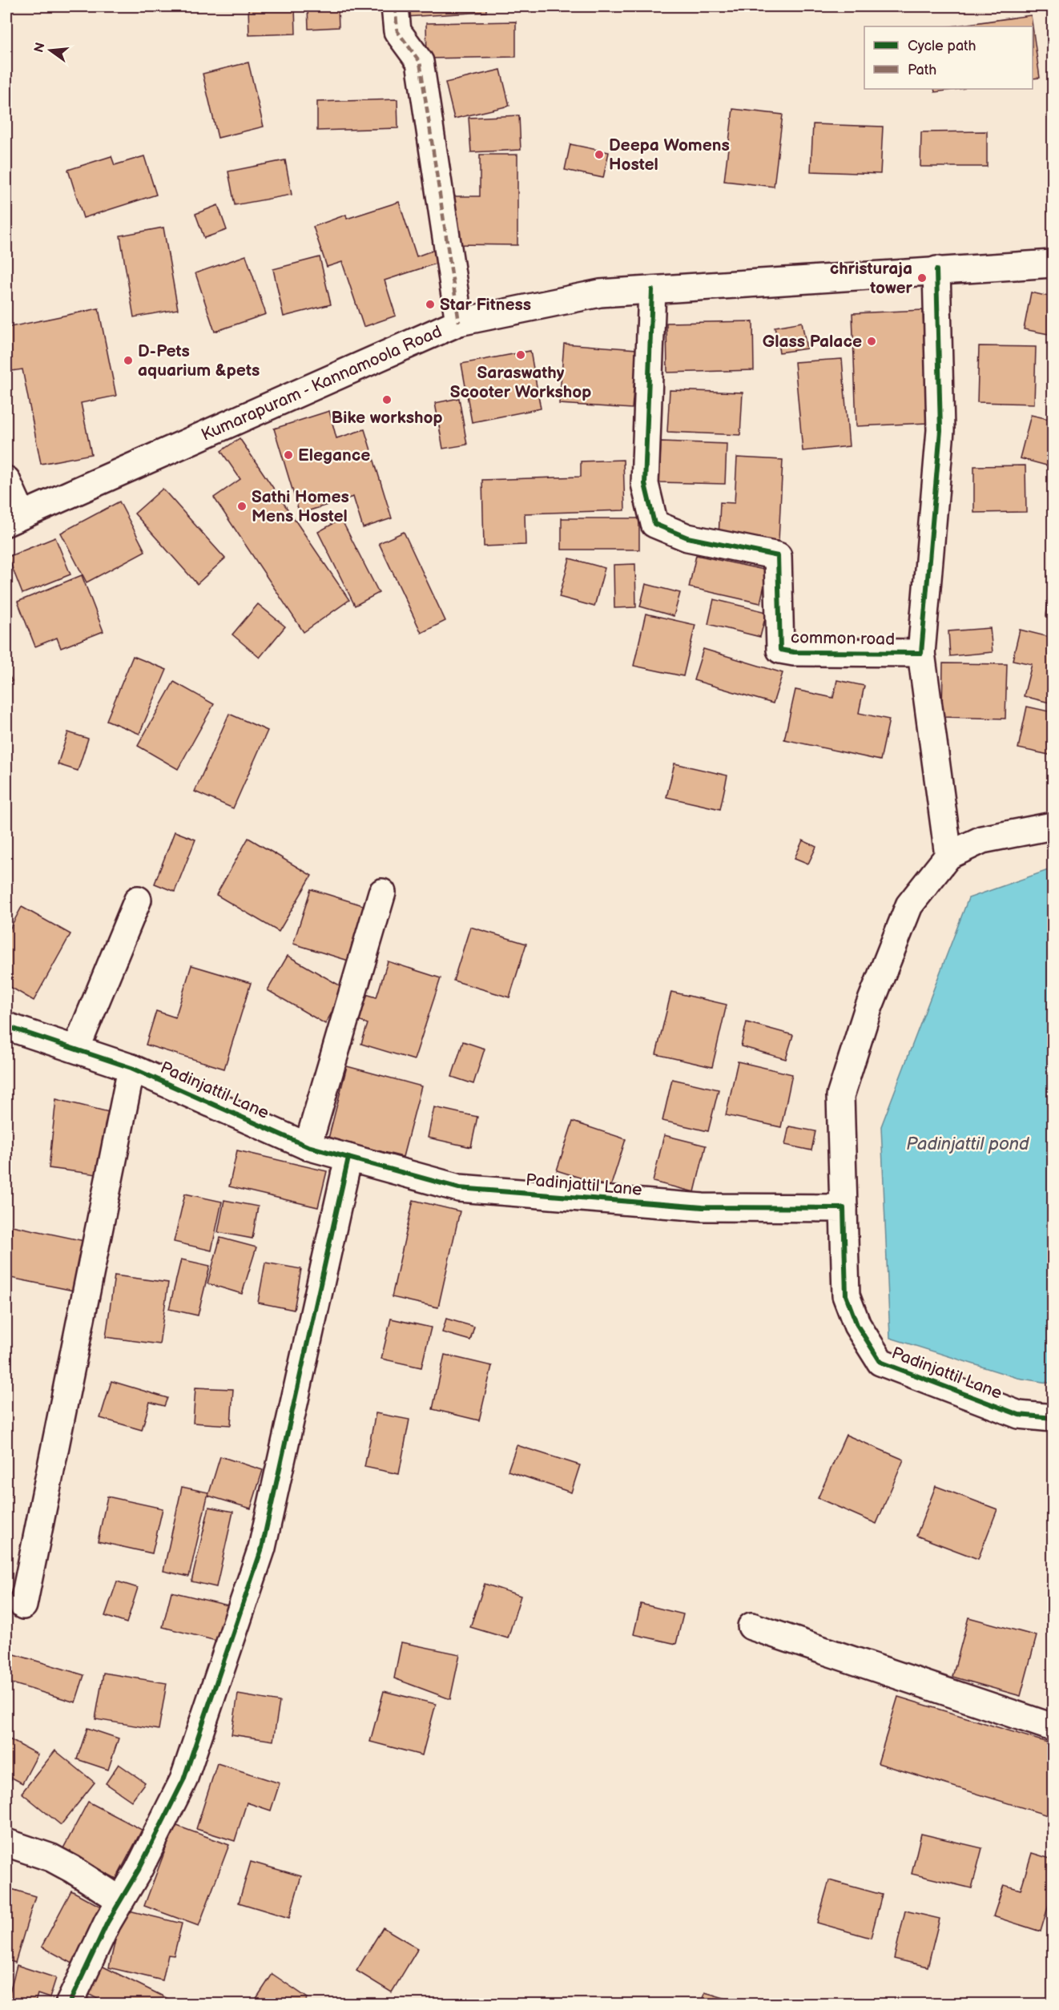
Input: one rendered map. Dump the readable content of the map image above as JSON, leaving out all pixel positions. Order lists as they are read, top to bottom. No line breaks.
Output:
{"streets":{"street":["Kumarapuram - Kannamoola Road","common road","Padinjattil Lane"]},"crossings":[["Kumarapuram - Kannamoola Road","common road"]],"water":["Padinjattil pond"],"places":["Deepa Womens Hostel","christuraja tower","Star Fitness","Glass Palace","Saraswathy Scooter Workshop","D-Pets aquarium &pets","Bike workshop","Elegance","Sathi Homes Mens Hostel"],"legend":["Cycle path","Path"],"north":"left"}
